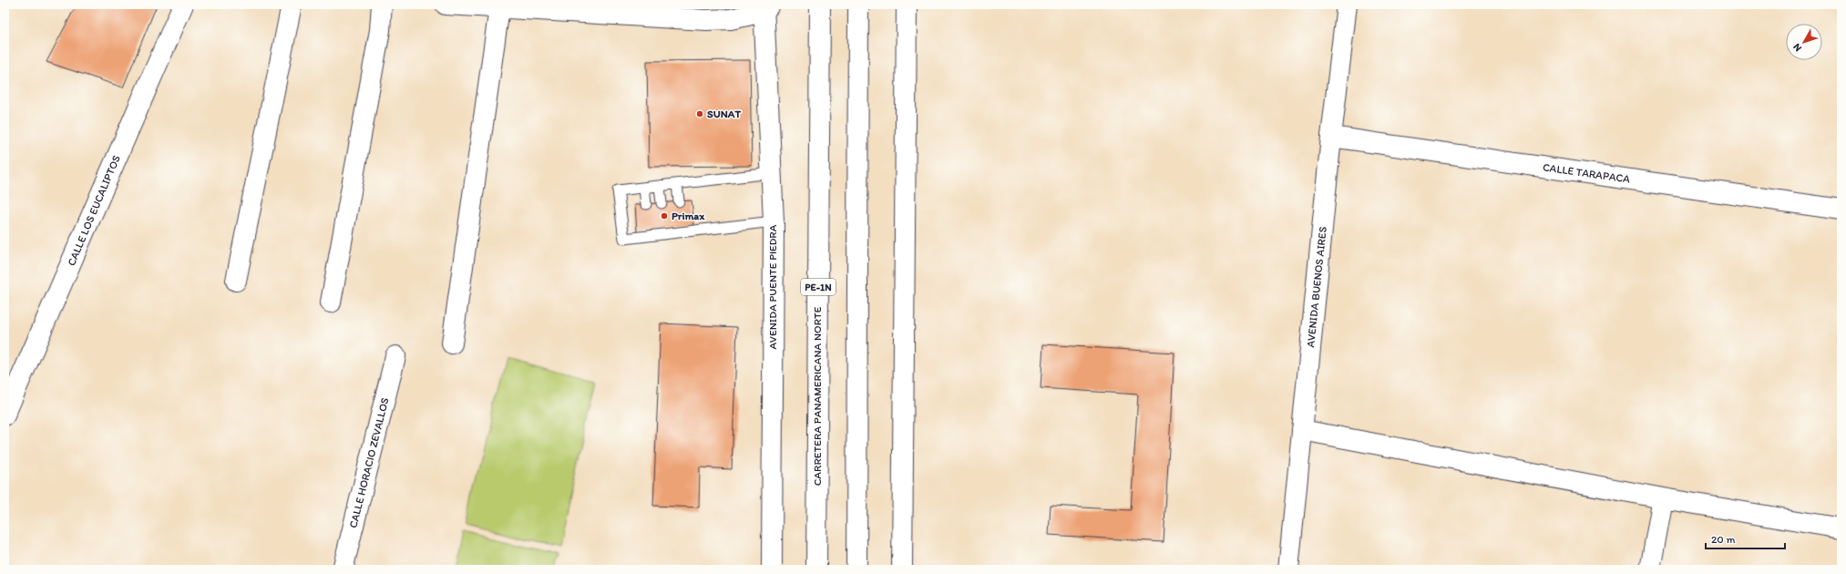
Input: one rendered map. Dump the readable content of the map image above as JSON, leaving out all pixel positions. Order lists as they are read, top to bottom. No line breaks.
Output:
{"streets":{"main road":["CALLE TARAPACA","CALLE LOS EUCALIPTOS","AVENIDA PUENTE PIEDRA","PE-1N","AVENIDA BUENOS AIRES","CARRETERA PANAMERICANA NORTE","CALLE HORACIO ZEVALLOS"]},"crossings":[["CALLE TARAPACA","AVENIDA BUENOS AIRES"]],"places":["SUNAT","Primax"],"scale_bar":"20 m","north":"bottom left"}
